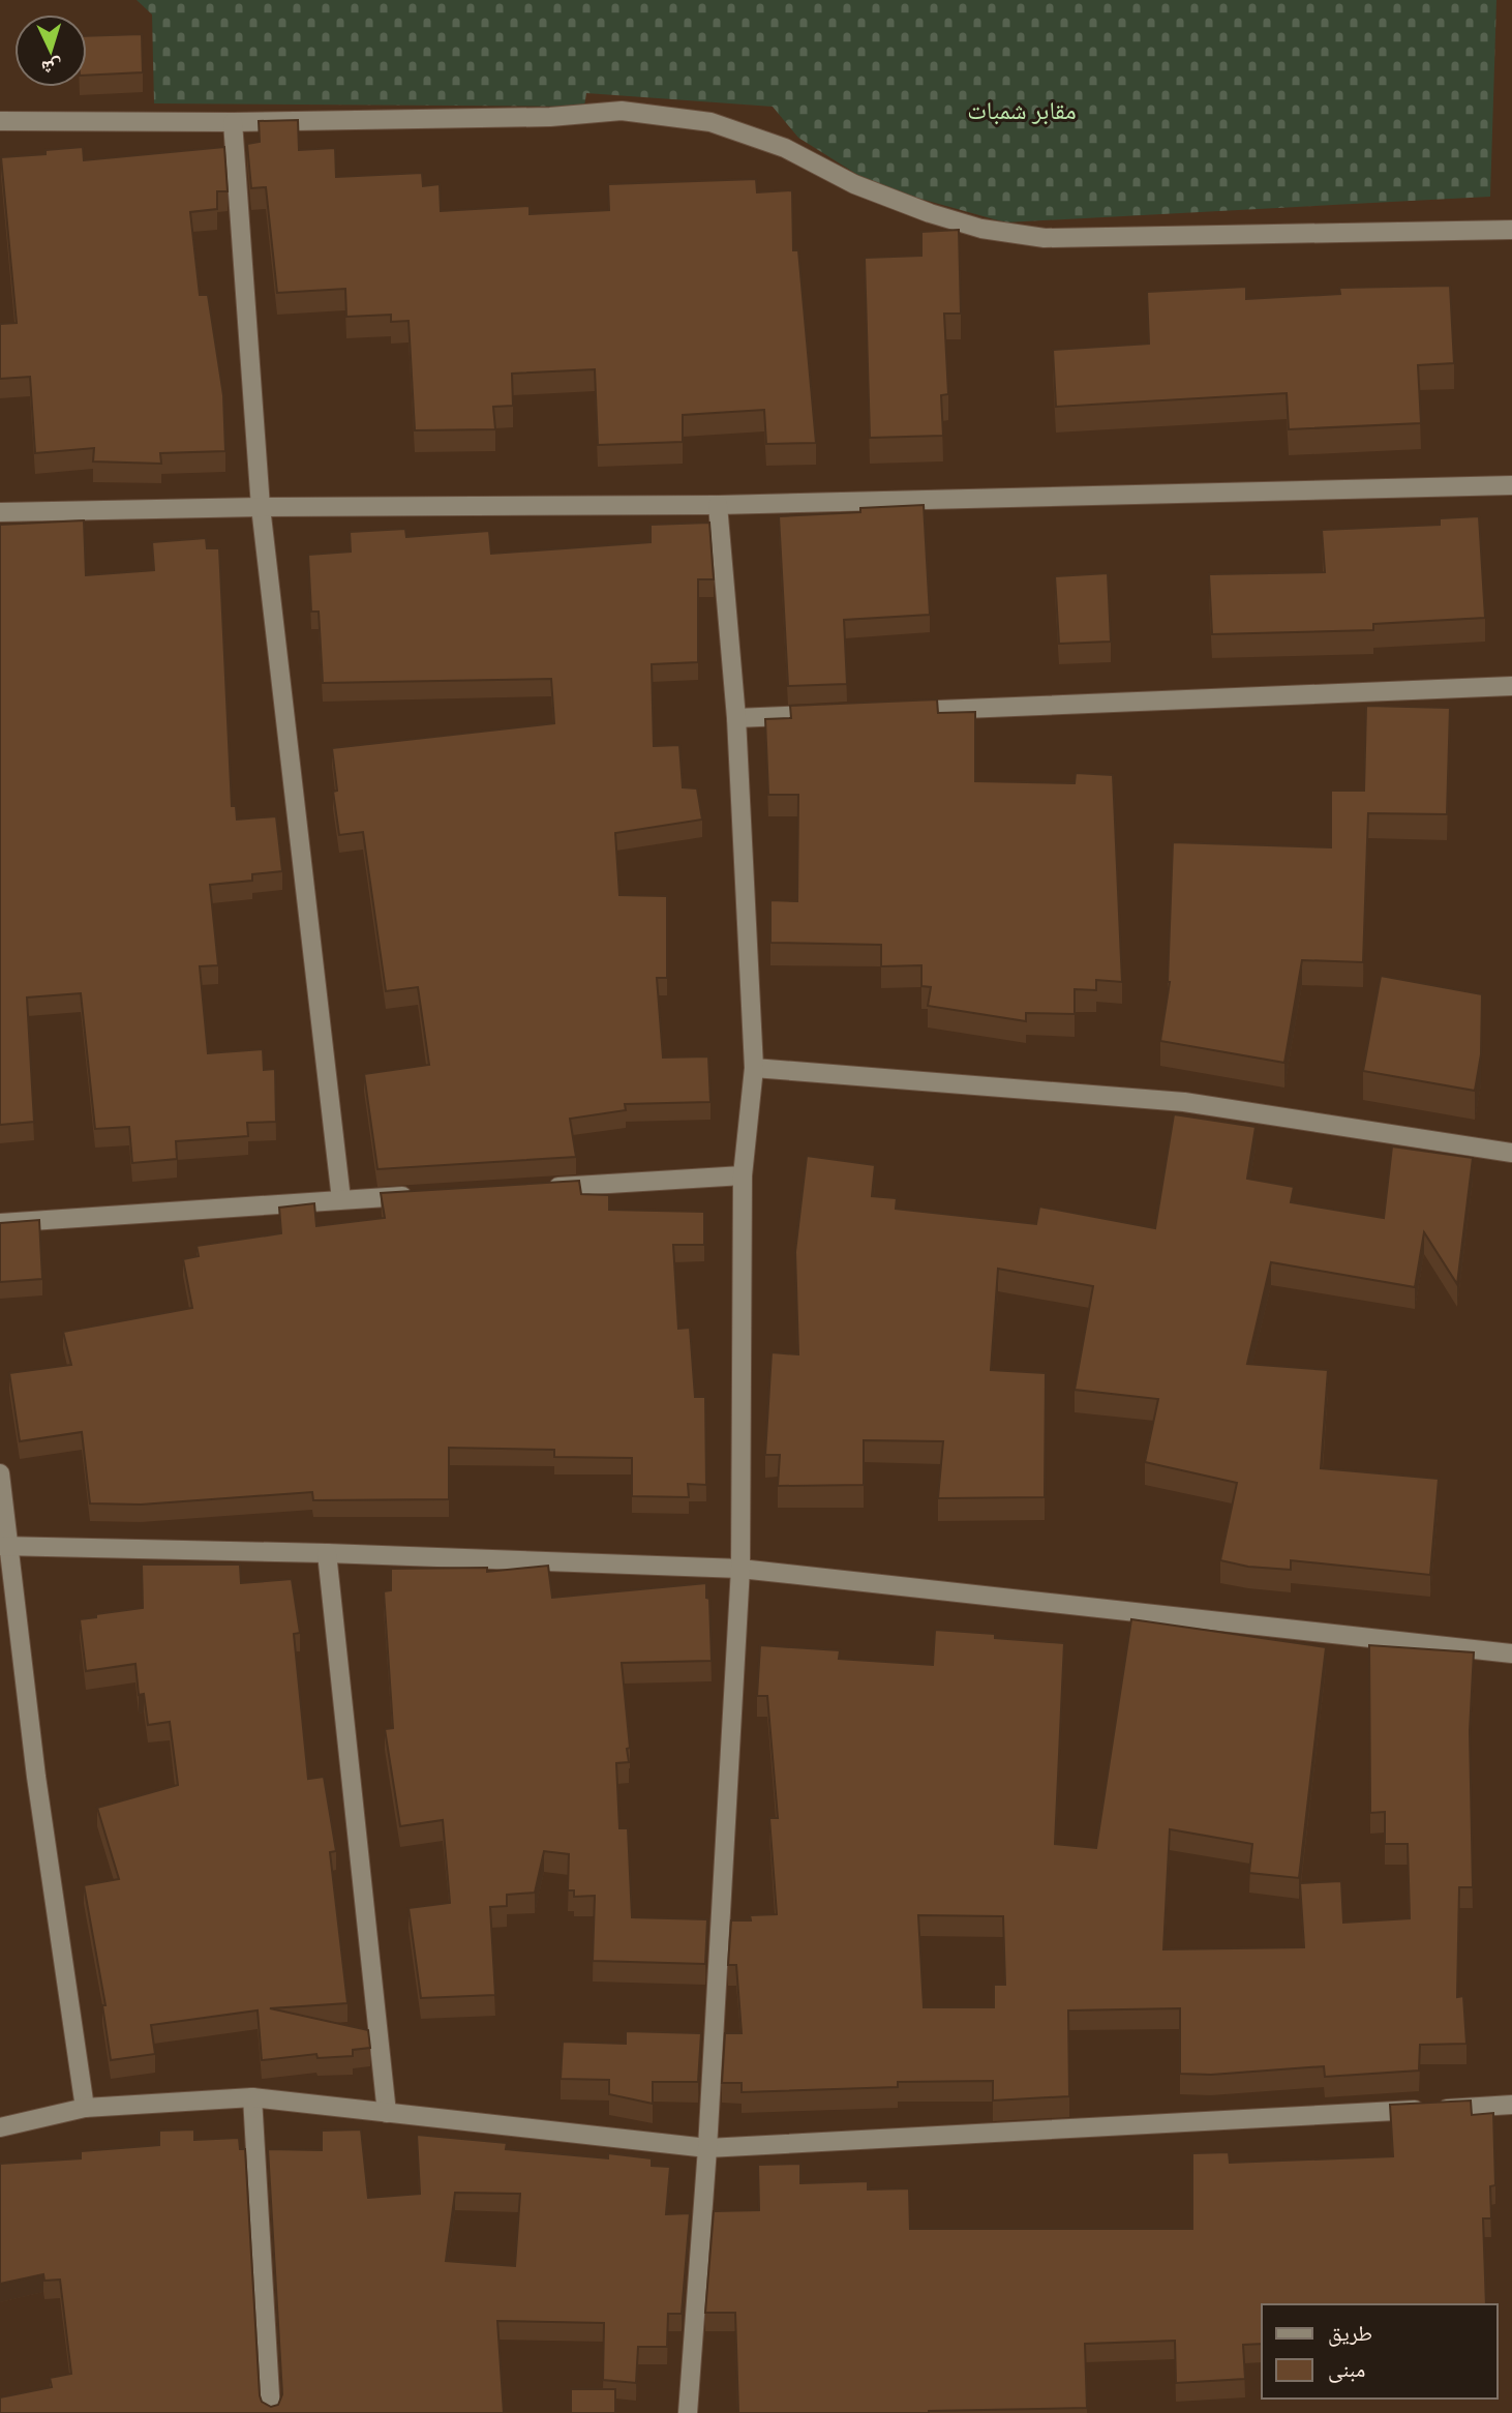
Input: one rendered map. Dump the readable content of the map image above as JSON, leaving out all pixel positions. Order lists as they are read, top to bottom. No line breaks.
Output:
{"parks":["مقابر شمبات"],"legend":["طريق","مبنى"],"north":"bottom"}
